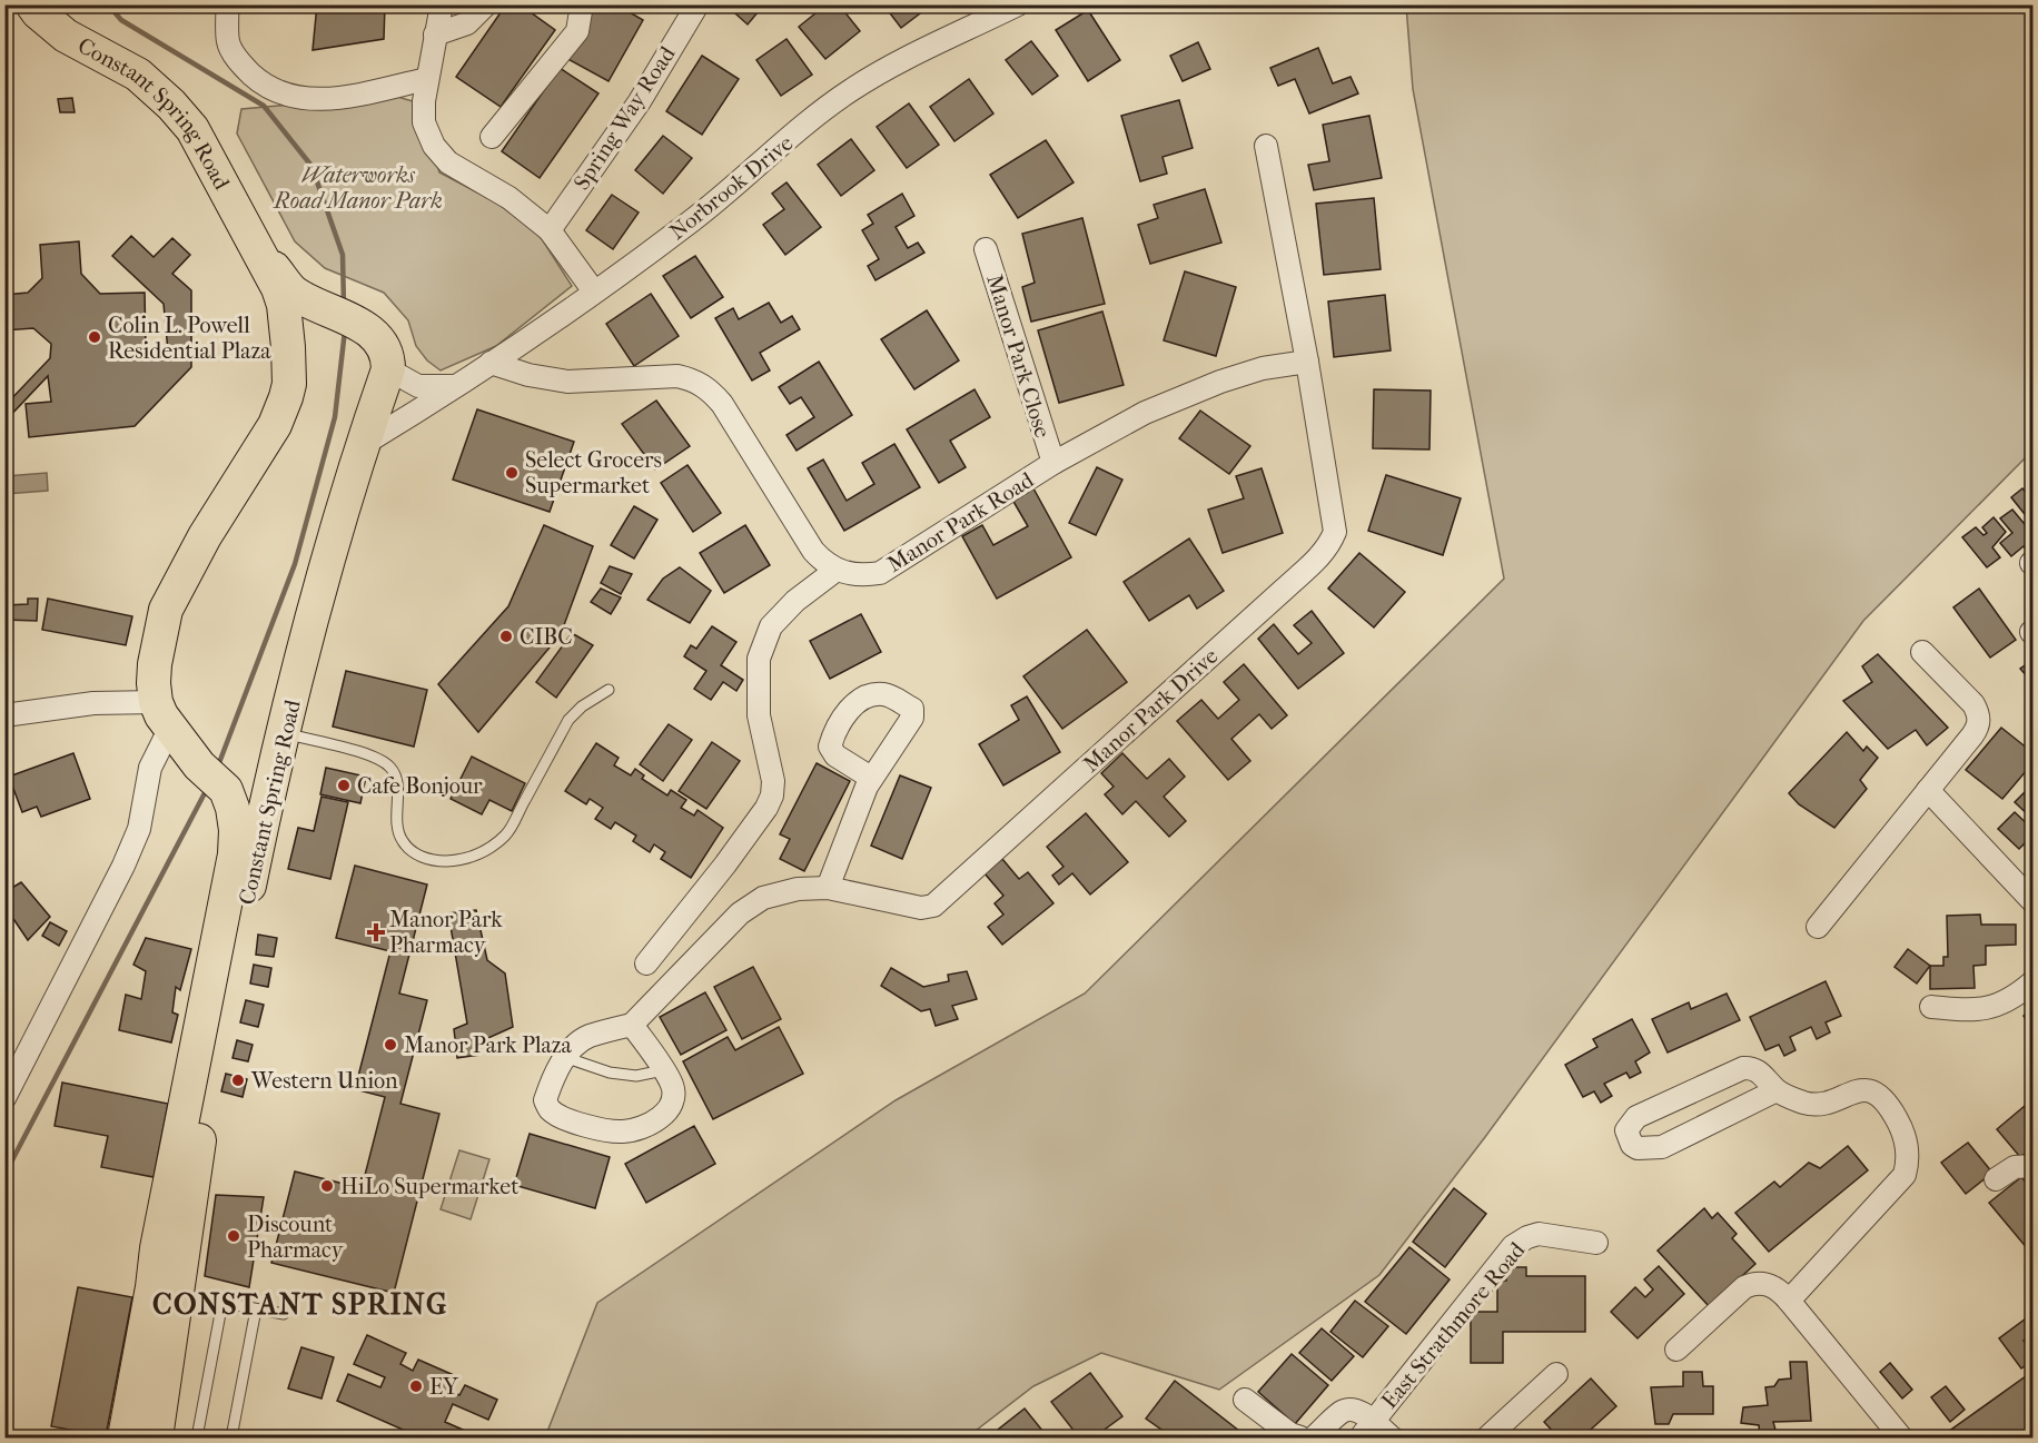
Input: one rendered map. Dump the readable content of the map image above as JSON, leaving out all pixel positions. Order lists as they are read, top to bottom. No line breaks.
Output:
{"streets":{"main road":["Constant Spring Road"],"street":["Spring Way Road","Norbrook Drive","Manor Park Close","Manor Park Road","Manor Park Drive","East Strathmore Road"]},"crossings":[["Constant Spring Road","Norbrook Drive"],["Manor Park Close","Manor Park Road"],["Manor Park Road","Manor Park Drive"]],"districts":["CONSTANT SPRING"],"parks":["Waterworks Road Manor Park"],"places":{"other":["Colin L. Powell Residential Plaza","Select Grocers Supermarket","CIBC","Cafe Bonjour","Manor Park Plaza","Western Union","HiLo Supermarket","Discount Pharmacy","EY"],"health":["Manor Park Pharmacy"]}}
